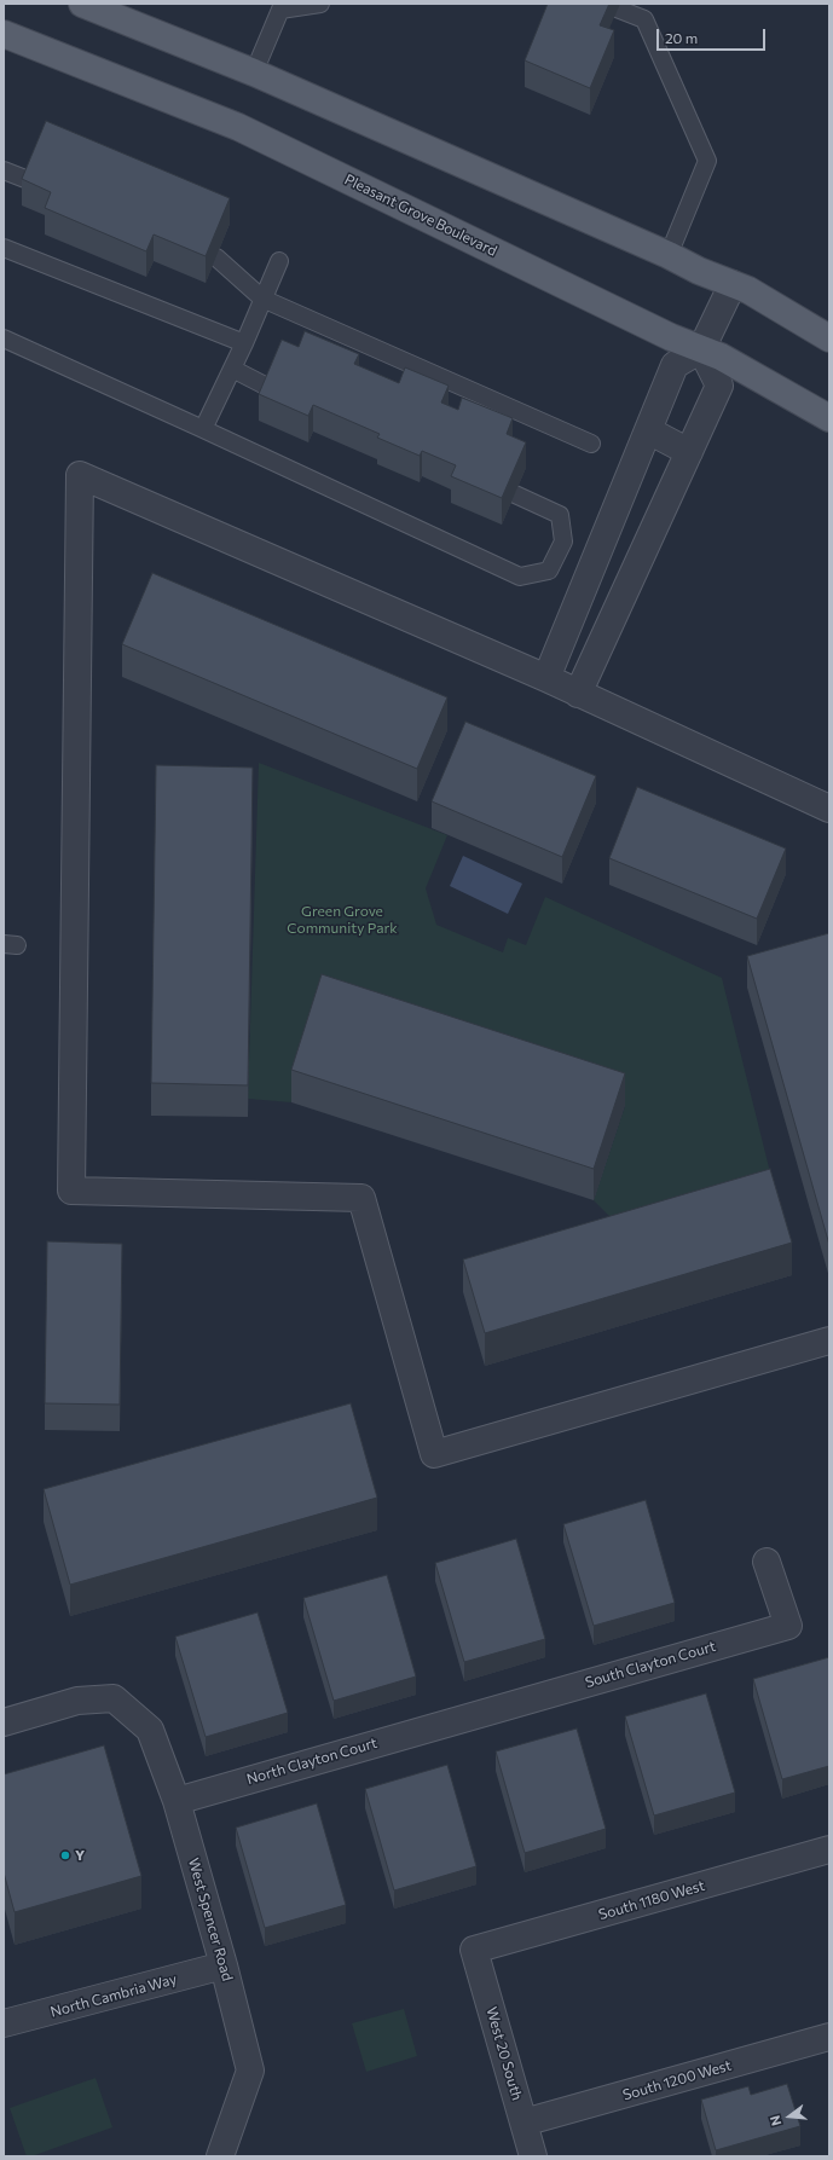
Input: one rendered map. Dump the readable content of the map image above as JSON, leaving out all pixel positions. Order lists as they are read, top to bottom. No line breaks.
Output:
{"streets":{"main road":["Pleasant Grove Boulevard"],"street":["South Clayton Court","North Clayton Court","South 1180 West","West Spencer Road","North Cambria Way","West 20 South","South 1200 West"]},"crossings":[["South Clayton Court","North Clayton Court"],["North Clayton Court","West Spencer Road"],["South 1180 West","West 20 South"],["West Spencer Road","North Cambria Way"],["West 20 South","South 1200 West"]],"parks":["Green Grove Community Park"],"places":["Y"],"scale_bar":"20 m","north":"left"}
